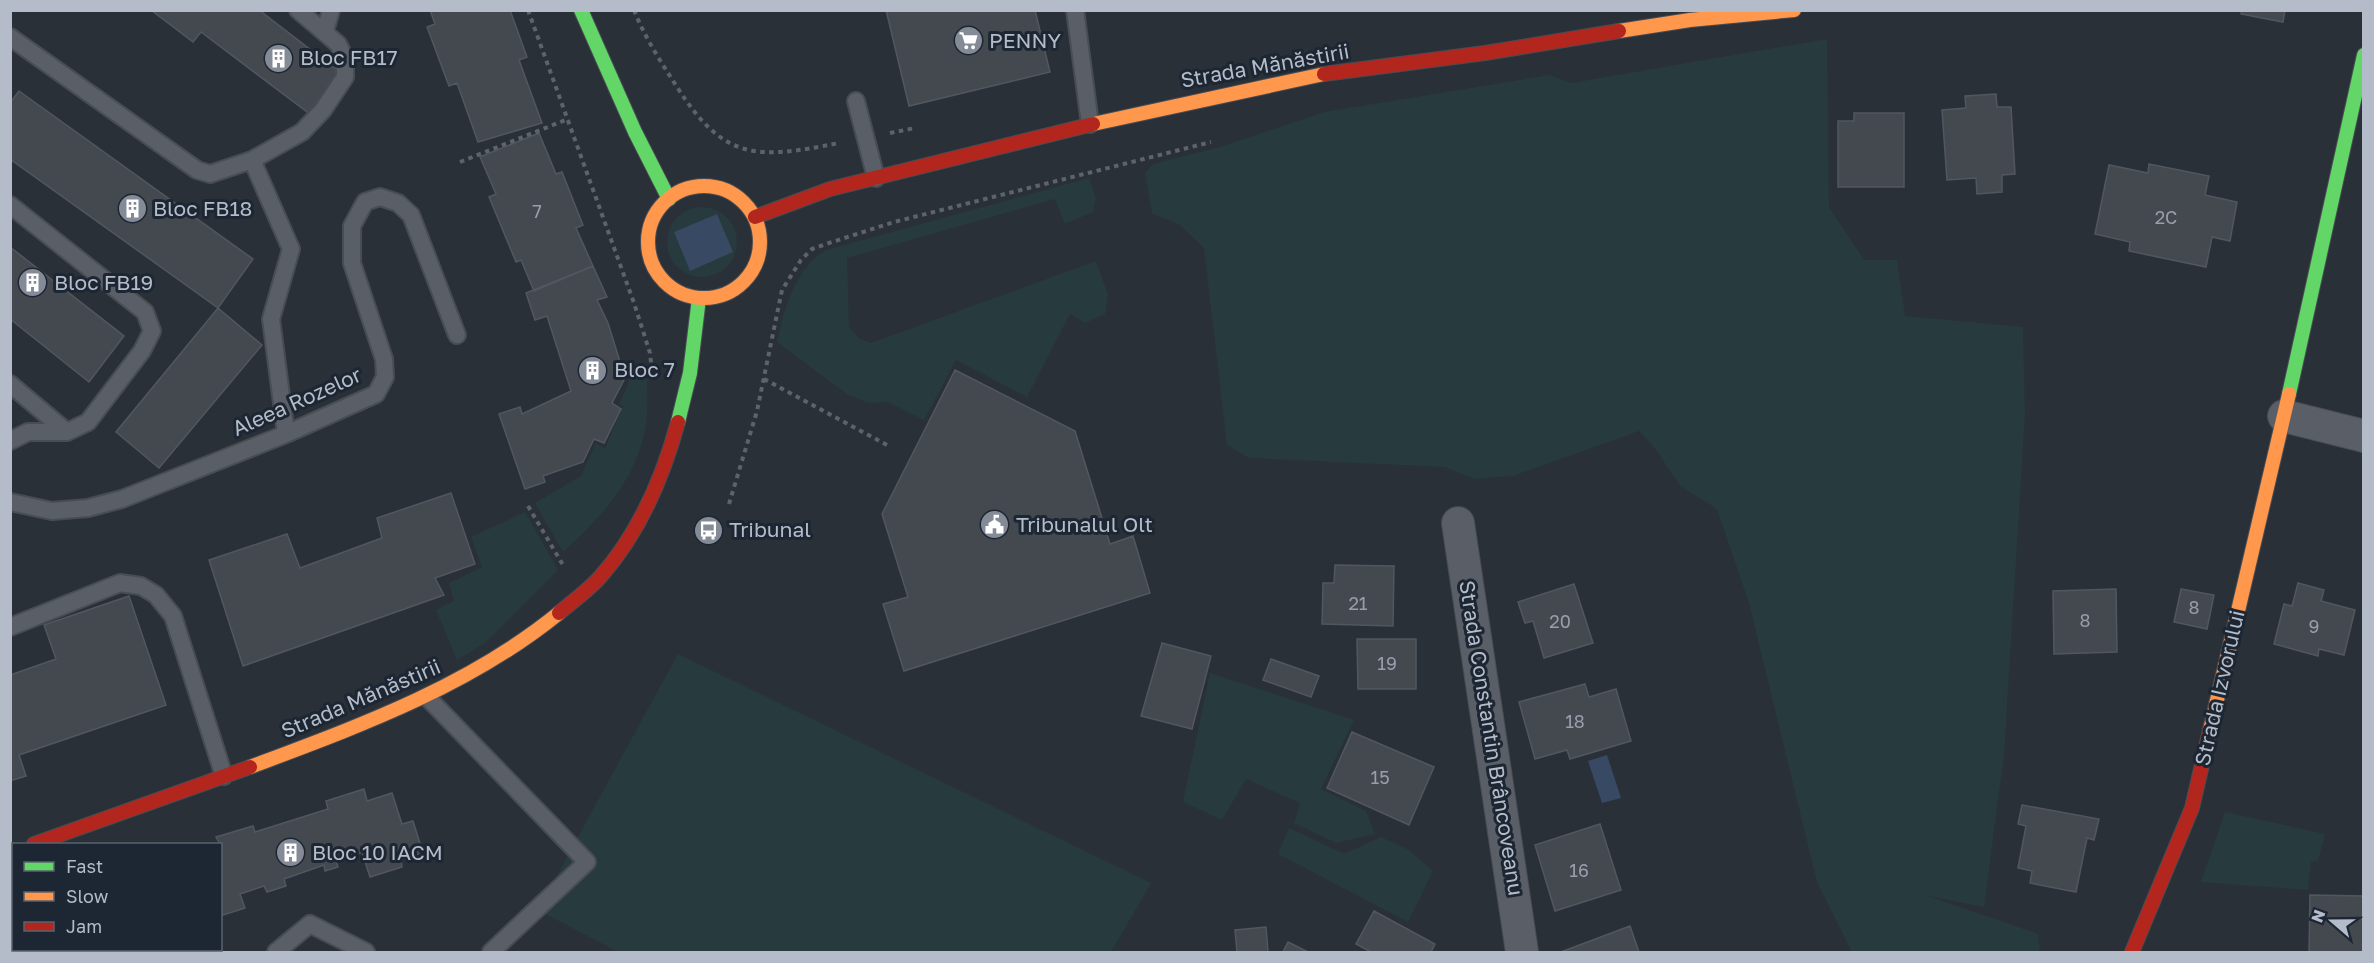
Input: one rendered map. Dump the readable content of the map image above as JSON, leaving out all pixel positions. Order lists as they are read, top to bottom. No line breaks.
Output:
{"streets":{"street":["Strada Mănăstirii","Strada Izvorului","Strada Constantin Brâncoveanu"],"lane":["Aleea Rozelor"]},"places":{"supermarket":["PENNY"],"building":["Bloc FB17","Bloc FB18","Bloc FB19","Bloc 7","Bloc 10 IACM"],"public building":["Tribunalul Olt"],"bus stop":["Tribunal"]},"house_numbers":["7","2C","21","8","8","20","9","19","18","15","16"],"legend":["Fast","Slow","Jam"],"north":"left"}
